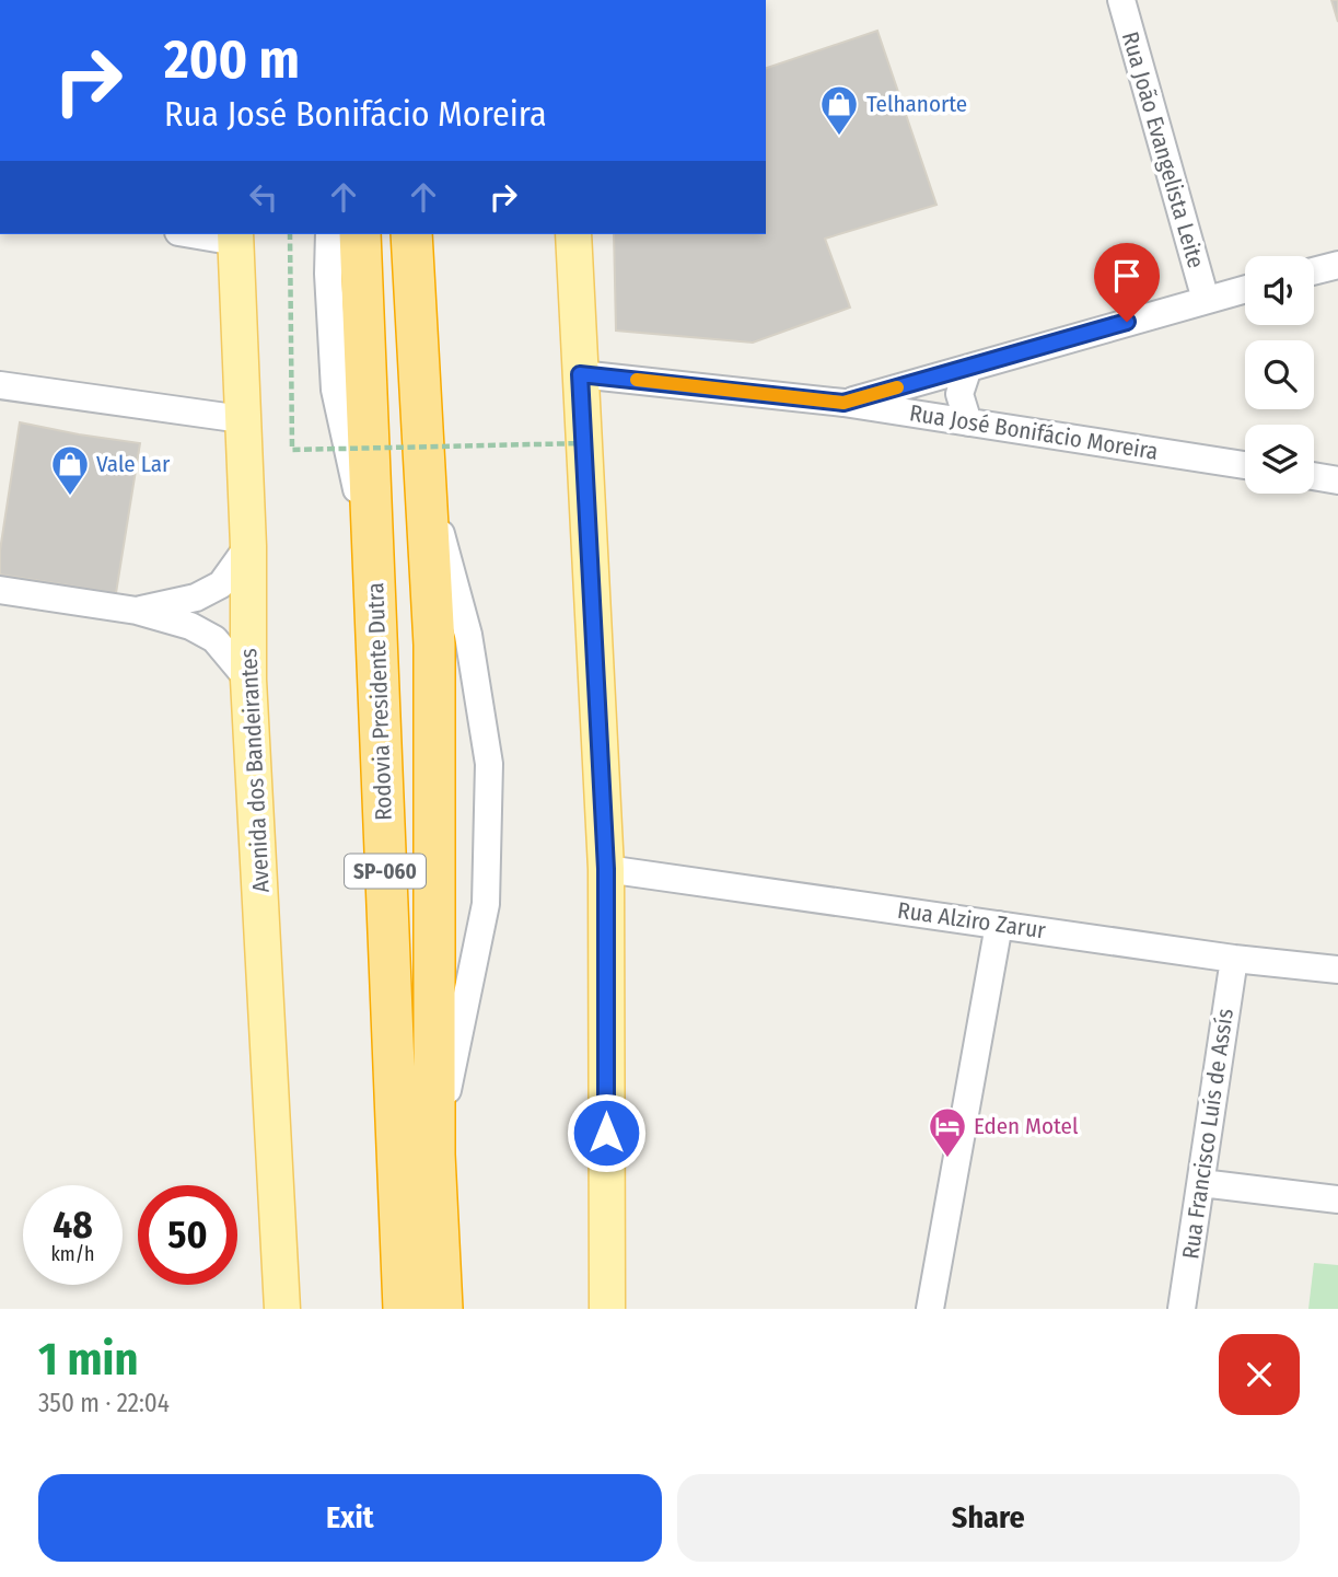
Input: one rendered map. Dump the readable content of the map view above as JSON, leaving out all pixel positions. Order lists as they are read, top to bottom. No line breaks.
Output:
{"streets":{"highway":["Rodovia Presidente Dutra","SP-060"],"main road":["Avenida dos Bandeirantes"],"street":["Rua João Evangelista Leite","Rua José Bonifácio Moreira","Rua Alziro Zarur","Rua Francisco Luís de Assís"]},"crossings":[["Rua Alziro Zarur","Rua Francisco Luís de Assís"]],"places":{"shop":["Telhanorte","Vale Lar"],"hotel":["Eden Motel"]},"page":{"turn":["200 m","Rua José Bonifácio Moreira"],"speed":"48 km/h","limit":"50","heading":["1 min","350 m · 22:04"],"buttons":["Exit","Share"]}}
